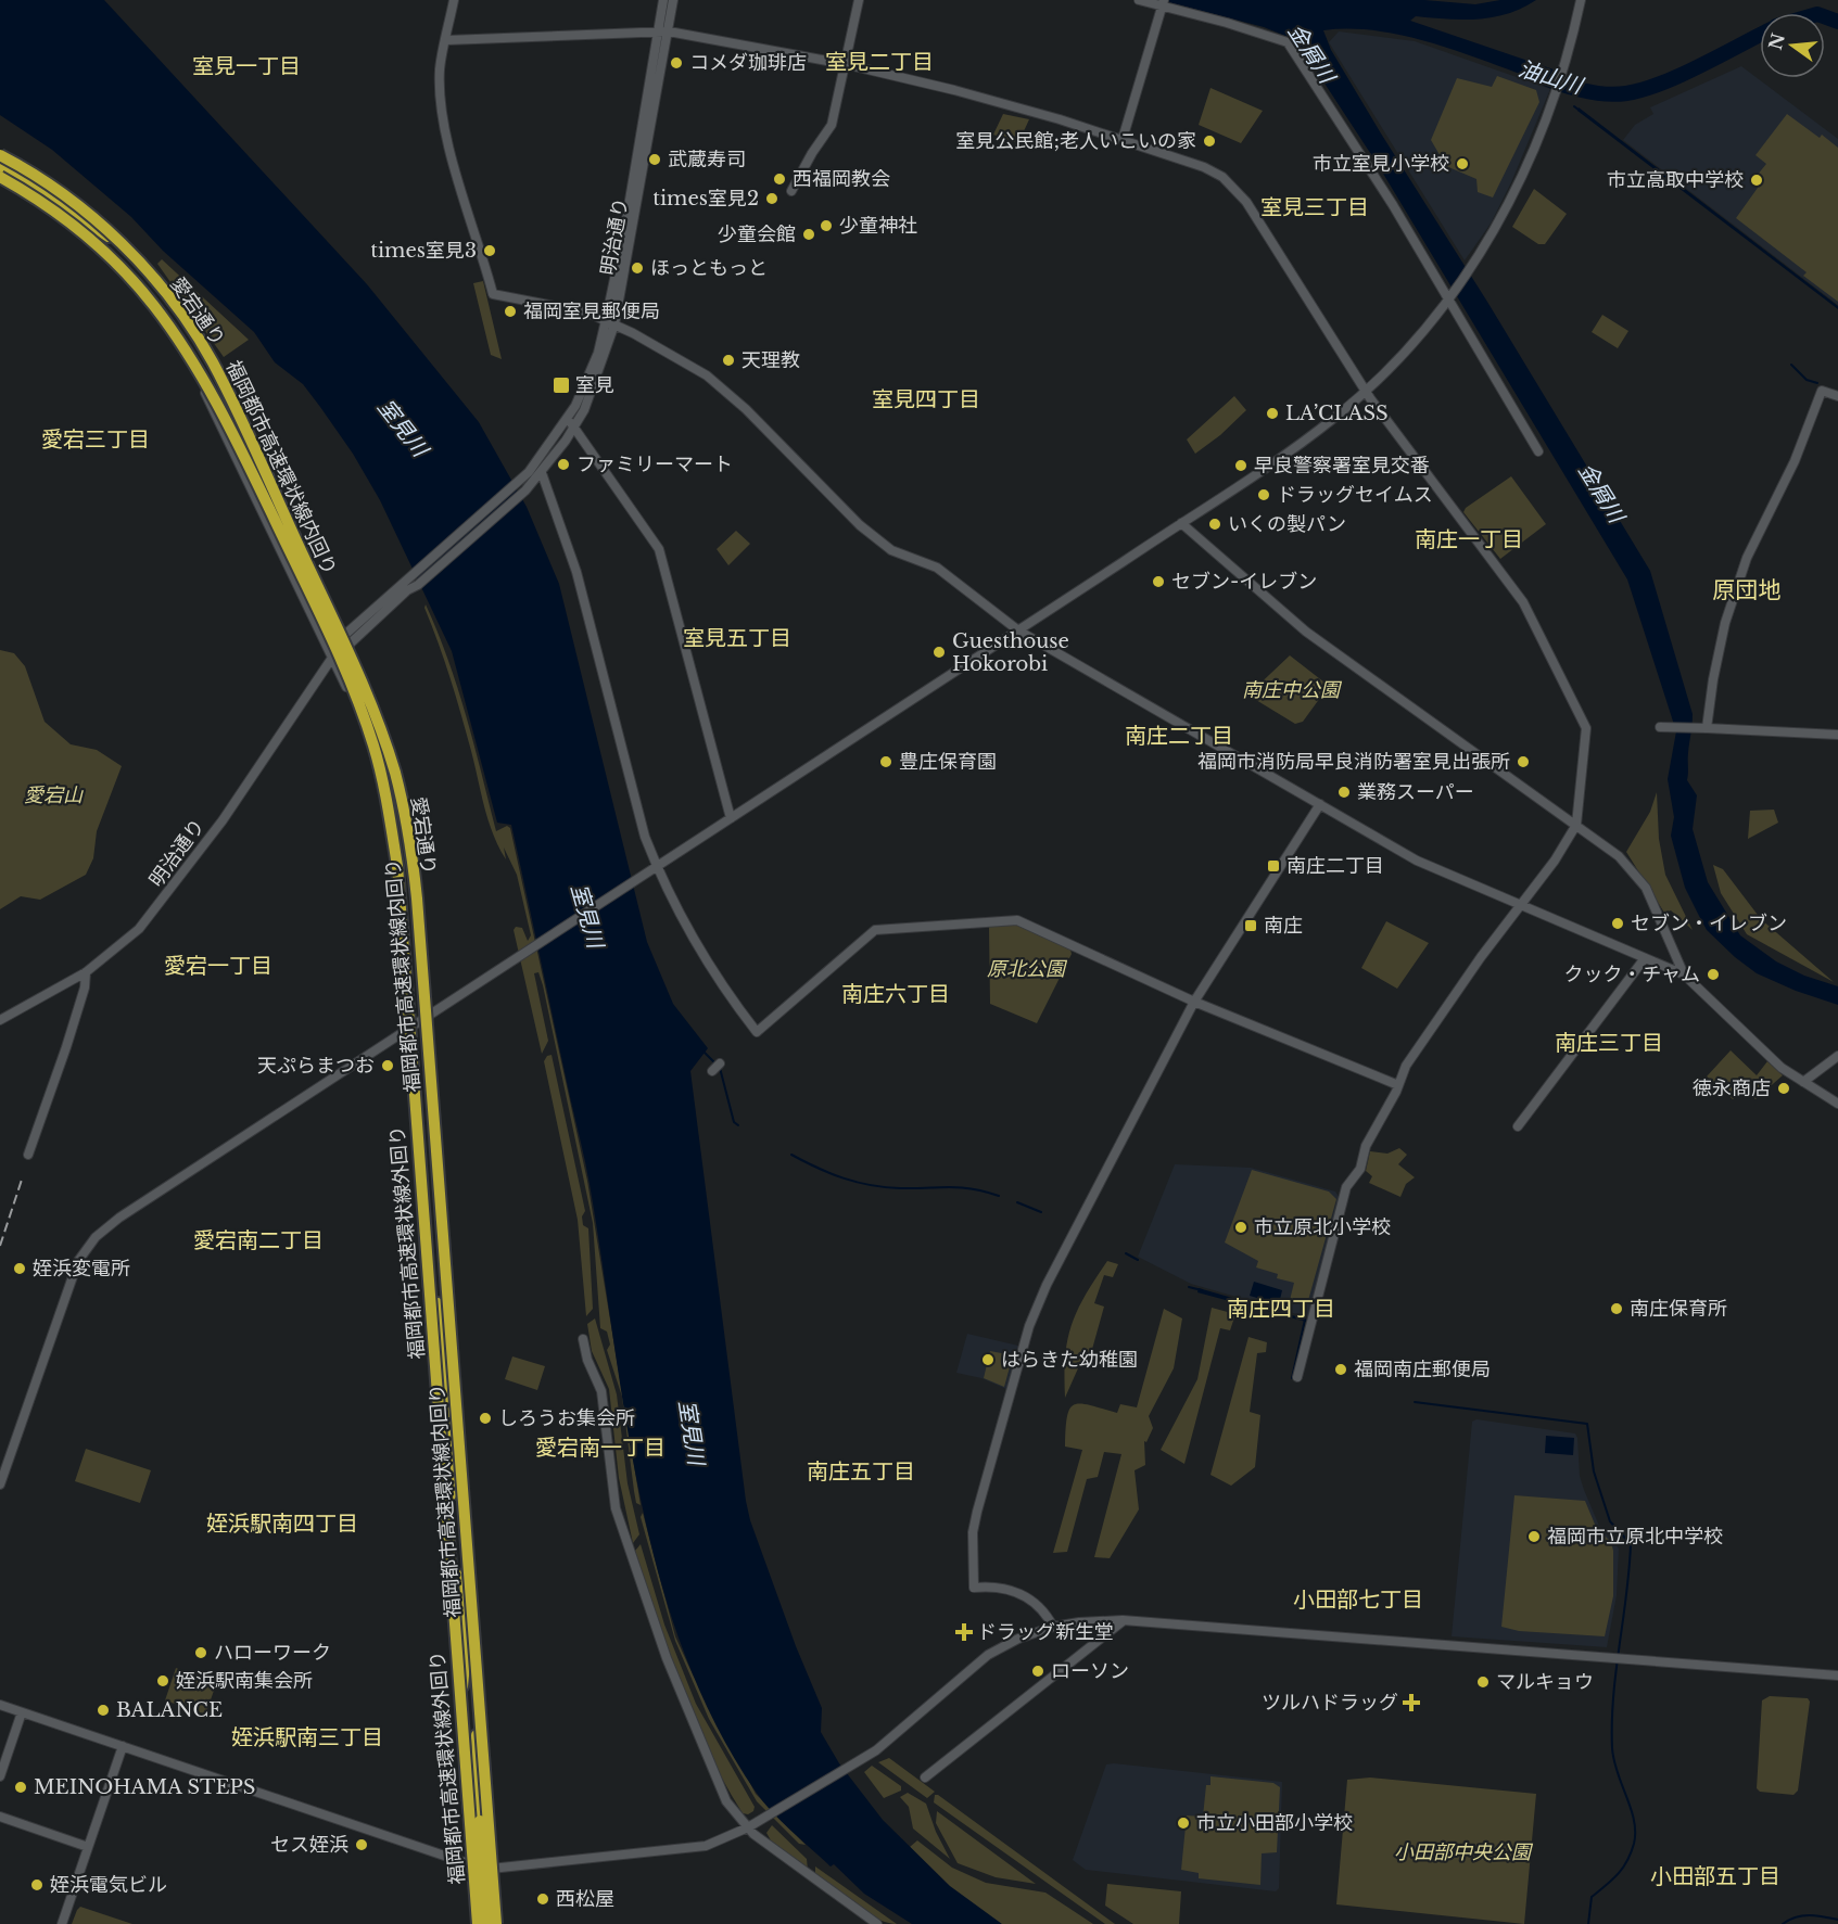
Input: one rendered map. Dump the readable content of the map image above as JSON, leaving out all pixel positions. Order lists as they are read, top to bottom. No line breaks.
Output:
{"streets":{"highway":["福岡都市高速環状線内回り","福岡都市高速環状線外回り"],"street":["明治通り","愛宕通り"]},"crossings":[["明治通り","愛宕通り"],["愛宕通り","福岡都市高速環状線内回り"],["愛宕通り","福岡都市高速環状線外回り"]],"districts":["室見二丁目","室見一丁目","室見三丁目","室見四丁目","愛宕三丁目","南庄一丁目","原団地","室見五丁目","南庄二丁目","愛宕一丁目","南庄六丁目","南庄三丁目","愛宕南二丁目","南庄四丁目","愛宕南一丁目","南庄五丁目","姪浜駅南四丁目","小田部七丁目","姪浜駅南三丁目","小田部五丁目"],"water":["金屑川","油山川","室見川"],"parks":["南庄中公園","愛宕山","原北公園","小田部中央公園"],"places":{"other":["コメダ珈琲店","室見公民館;老人いこいの家","武蔵寿司","市立室見小学校","西福岡教会","市立高取中学校","times室見2","少童神社","少童会館","times室見3","ほっともっと","福岡室見郵便局","天理教","LA’CLASS","ファミリーマート","早良警察署室見交番","ドラッグセイムス","いくの製パン","セブン-イレブン","Guesthouse Hokorobi","豊庄保育園","福岡市消防局早良消防署室見出張所","業務スーパー","セブン・イレブン","クック・チャム","天ぷらまつお","徳永商店","市立原北小学校","姪浜変電所","南庄保育所","はらきた幼稚園","福岡南庄郵便局","しろうお集会所","福岡市立原北中学校","ハローワーク","ローソン","姪浜駅南集会所","マルキョウ","BALANCE","MEINOHAMA STEPS","市立小田部小学校","セス姪浜","姪浜電気ビル","西松屋"],"transit":["室見","南庄二丁目","南庄"],"health":["ドラッグ新生堂","ツルハドラッグ"]},"north":"left"}
